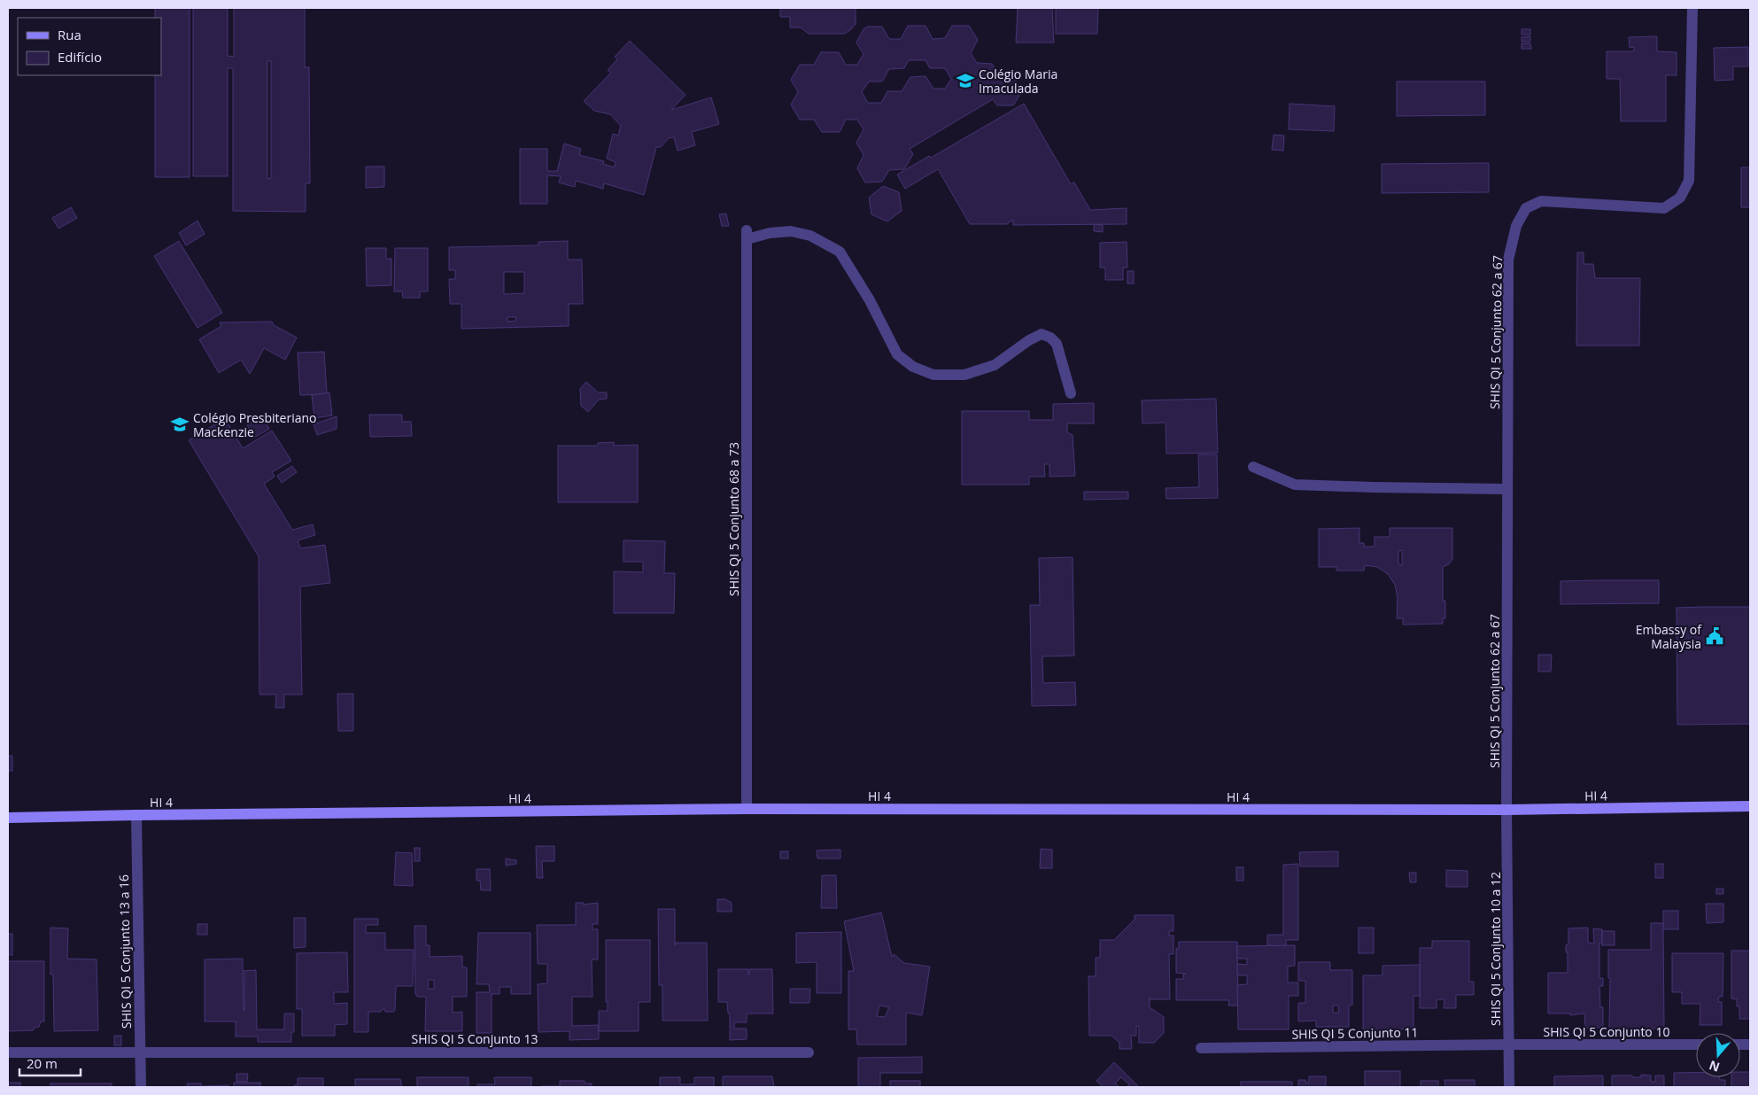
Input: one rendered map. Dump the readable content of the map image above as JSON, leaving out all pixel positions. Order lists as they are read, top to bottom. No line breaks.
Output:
{"streets":{"street":["SHIS QI 5 Conjunto 62 a 67","SHIS QI 5 Conjunto 68 a 73","HI 4","SHIS QI 5 Conjunto 10 a 12","SHIS QI 5 Conjunto 13 a 16","SHIS QI 5 Conjunto 10","SHIS QI 5 Conjunto 11","SHIS QI 5 Conjunto 13"]},"crossings":[["SHIS QI 5 Conjunto 62 a 67","HI 4"],["SHIS QI 5 Conjunto 62 a 67","SHIS QI 5 Conjunto 10 a 12"],["SHIS QI 5 Conjunto 68 a 73","HI 4"],["HI 4","SHIS QI 5 Conjunto 10 a 12"],["HI 4","SHIS QI 5 Conjunto 13 a 16"],["SHIS QI 5 Conjunto 10 a 12","SHIS QI 5 Conjunto 10"],["SHIS QI 5 Conjunto 10 a 12","SHIS QI 5 Conjunto 11"],["SHIS QI 5 Conjunto 13 a 16","SHIS QI 5 Conjunto 13"],["SHIS QI 5 Conjunto 10","SHIS QI 5 Conjunto 11"]],"places":{"school or university":["Colégio Maria Imaculada","Colégio Presbiteriano Mackenzie"],"public building":["Embassy of Malaysia"]},"legend":["Rua","Edifício"],"scale_bar":"20 m","north":"bottom"}
